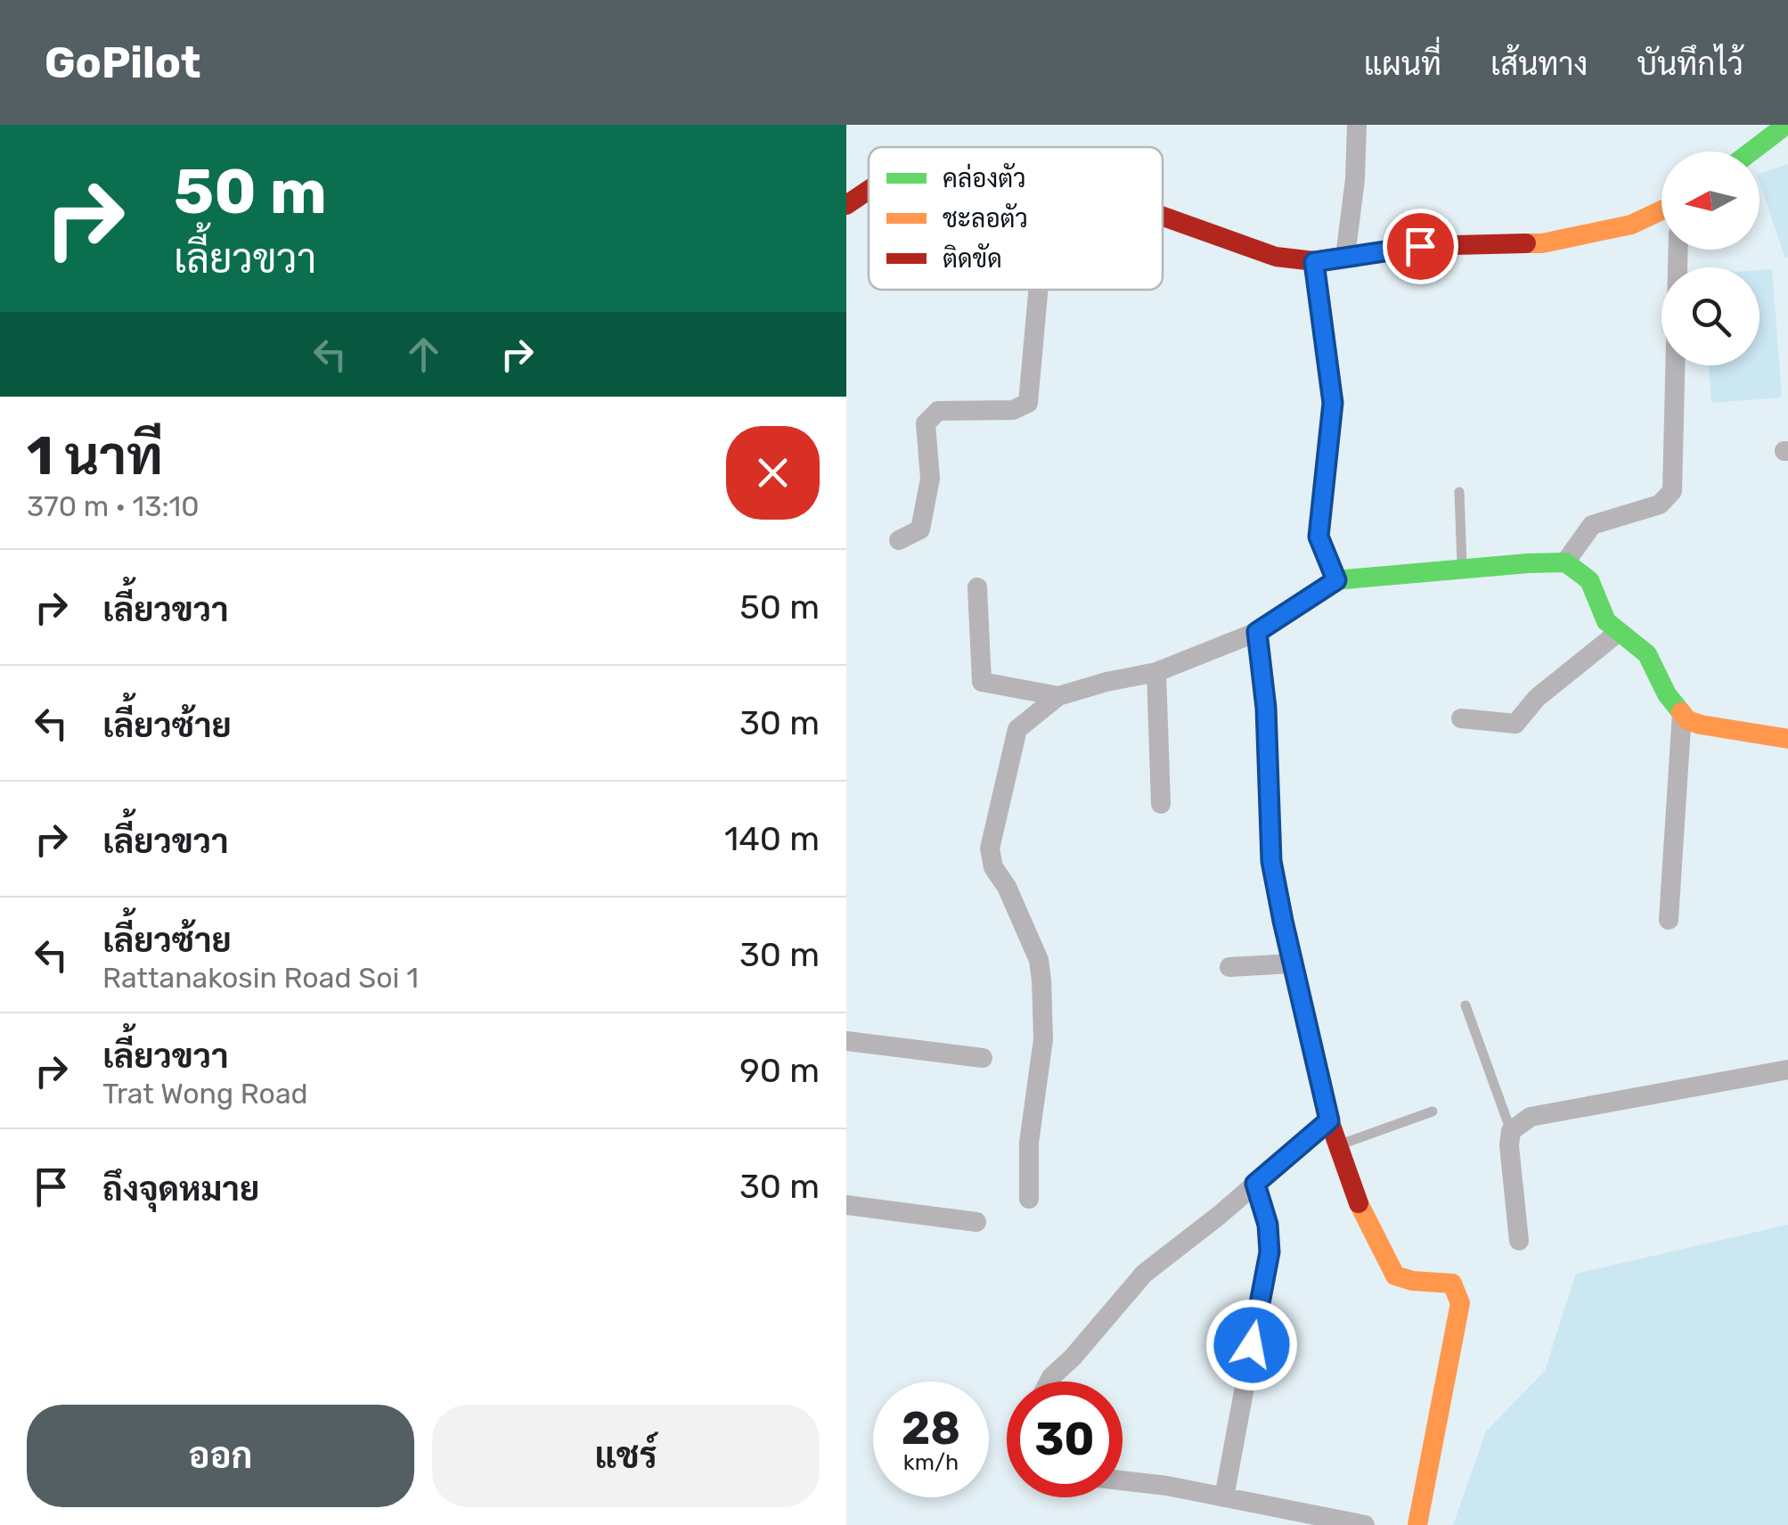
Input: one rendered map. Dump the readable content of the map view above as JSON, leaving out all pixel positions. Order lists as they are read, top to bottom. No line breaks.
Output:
{"legend":["คล่องตัว","ชะลอตัว","ติดขัด"],"north":"left","page":{"header":"GoPilot","nav":["แผนที่","เส้นทาง","บันทึกไว้"],"turn":["50 m","เลี้ยวขวา"],"heading":["1 นาที","370 m · 13:10"],"list":[{"name":"เลี้ยวขวา","value":"50 m"},{"name":"เลี้ยวซ้าย","value":"30 m"},{"name":"เลี้ยวขวา","value":"140 m"},{"name":"เลี้ยวซ้าย","note":"Rattanakosin Road Soi 1","value":"30 m"},{"name":"เลี้ยวขวา","note":"Trat Wong Road","value":"90 m"},{"name":"ถึงจุดหมาย","value":"30 m"}],"speed":"28 km/h","limit":"30","buttons":["ออก","แชร์"]}}
